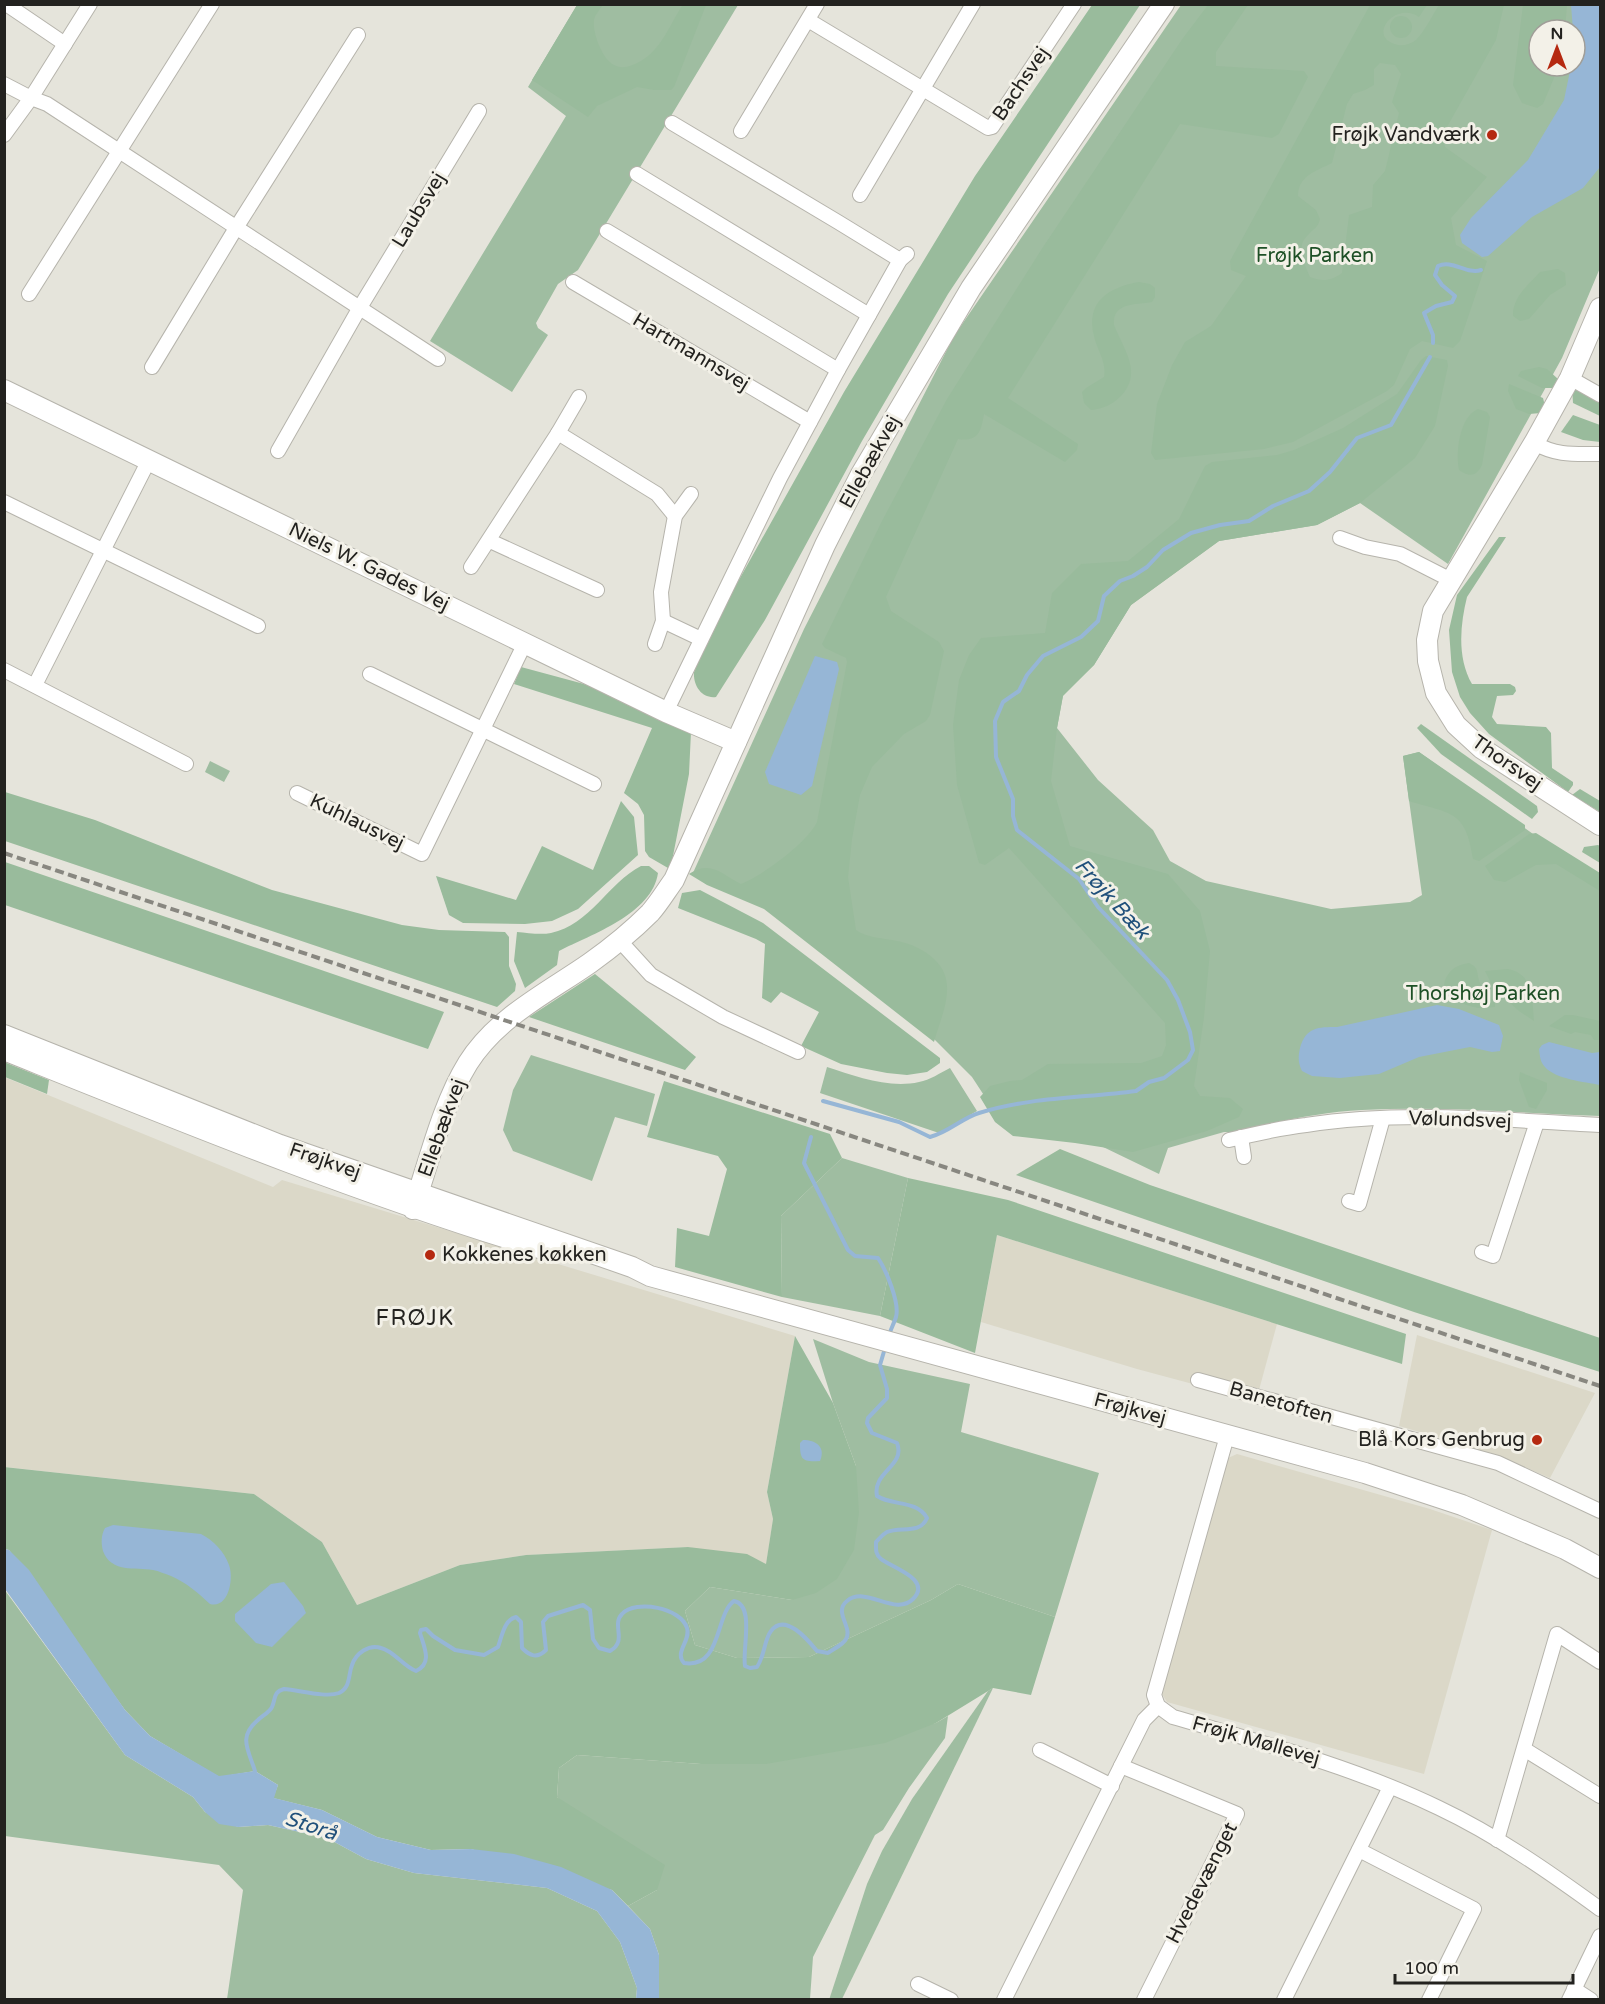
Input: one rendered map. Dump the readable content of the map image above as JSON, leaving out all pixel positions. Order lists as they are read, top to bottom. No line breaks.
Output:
{"streets":{"street":["Bachsvej","Laubsvej","Hartmannsvej","Ellebækvej","Niels W. Gades Vej","Thorsvej","Kuhlausvej","Vølundsvej","Frøjkvej","Banetoften","Frøjk Møllevej","Hvedevænget"]},"crossings":[["Ellebækvej","Niels W. Gades Vej"],["Ellebækvej","Frøjkvej"],["Niels W. Gades Vej","Kuhlausvej"]],"districts":["FRØJK"],"water":["Frøjk Bæk","Storå"],"parks":["Frøjk Parken","Thorshøj Parken"],"places":["Frøjk Vandværk","Kokkenes køkken","Blå Kors Genbrug"],"scale_bar":"100 m","north":"top"}
